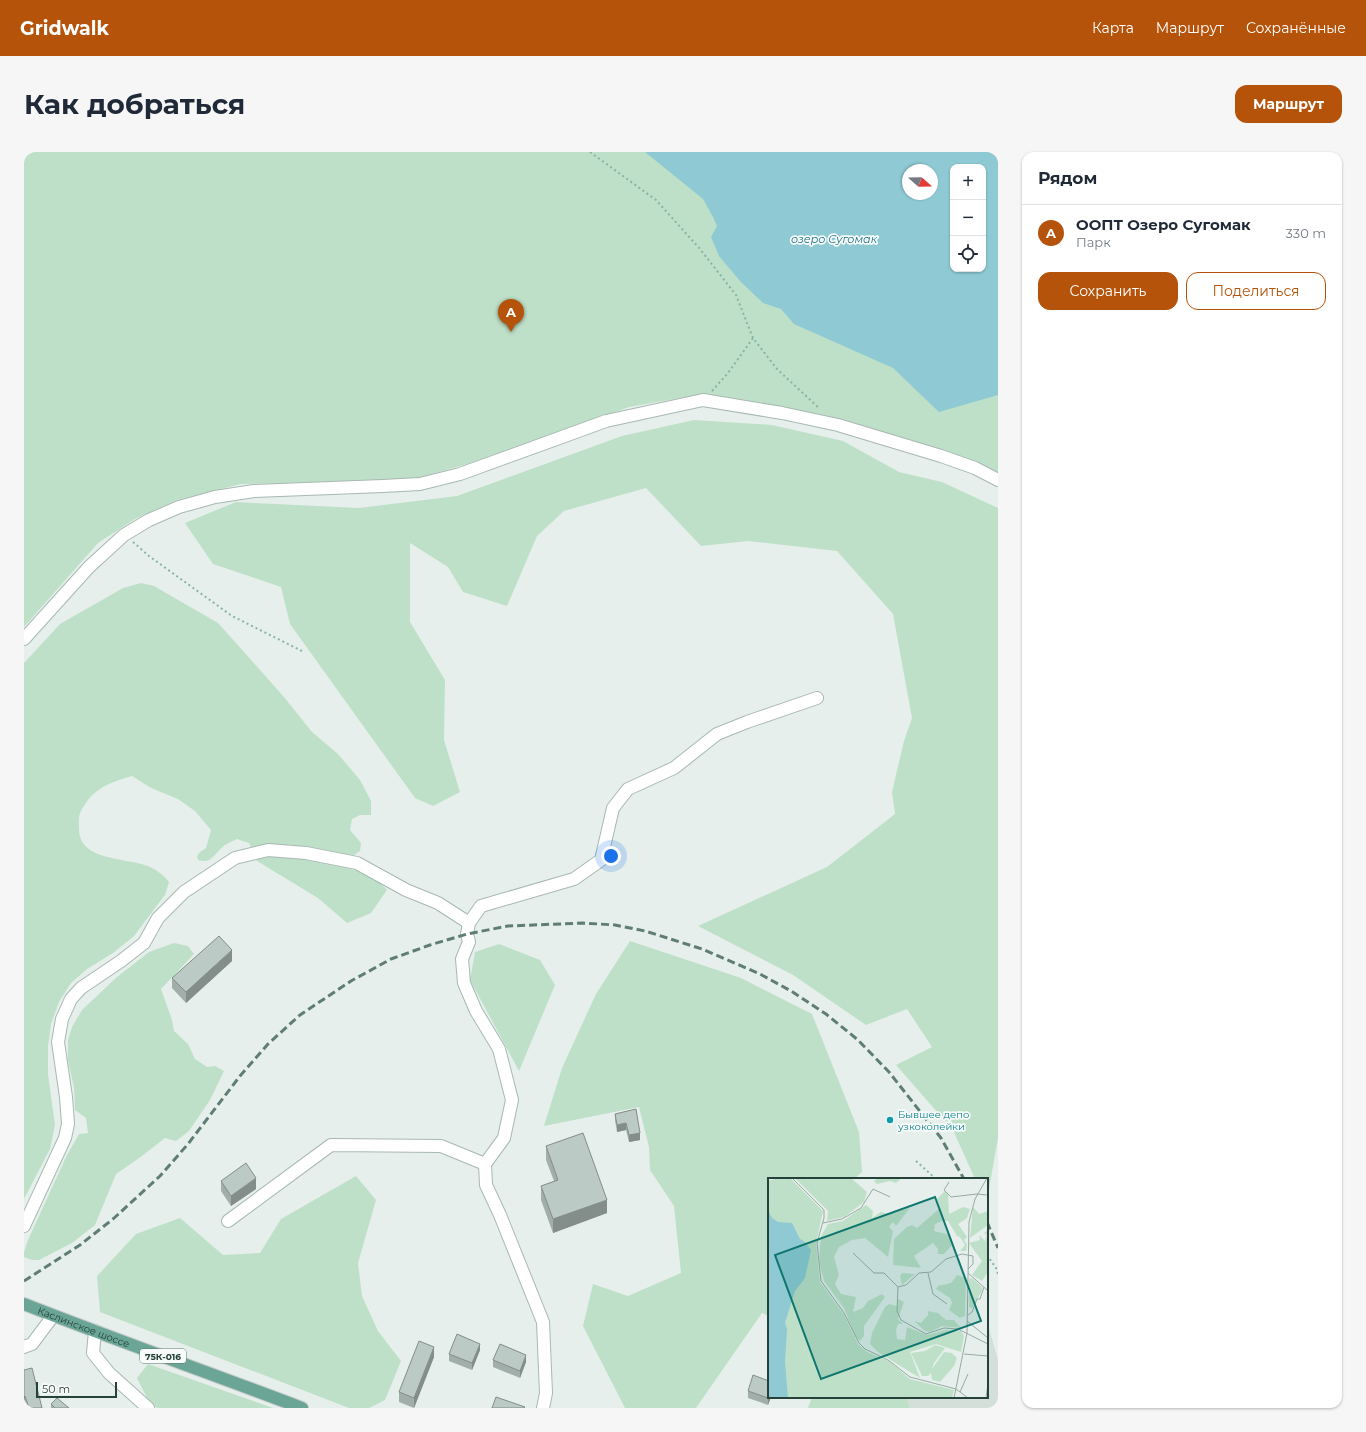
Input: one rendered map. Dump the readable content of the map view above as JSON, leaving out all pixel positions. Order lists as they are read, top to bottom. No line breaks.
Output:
{"streets":{"main road":["Каслинское шоссе","75К-016"]},"water":["озеро Сугомак"],"places":["Бывшее депо узкоколейки"],"scale_bar":"50 m","north":"right","page":{"header":"Gridwalk","nav":["Карта","Маршрут","Сохранённые"],"buttons":["Маршрут",["Сохранить","Поделиться"]],"title":"Как добраться","heading":"Рядом","map_buttons":["+","−"],"list":[{"mark":"A","name":"ООПТ Озеро Сугомак","note":"Парк","value":"330 m"}],"pins":"A","scale":"50 m"}}
